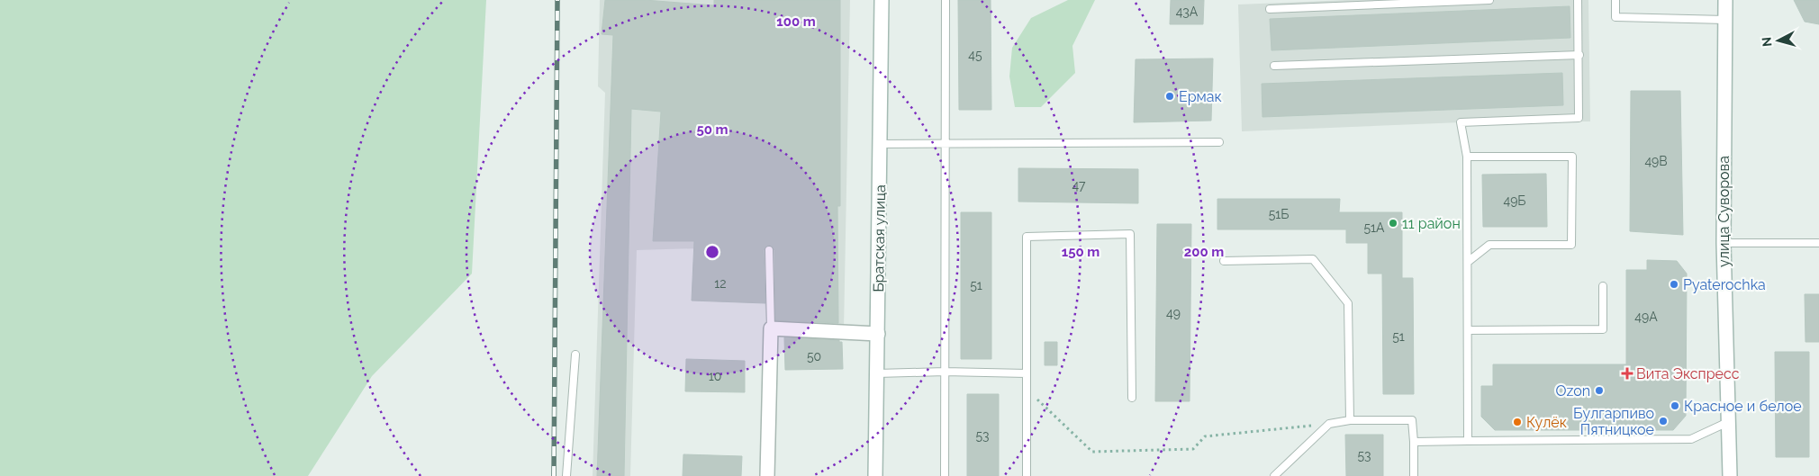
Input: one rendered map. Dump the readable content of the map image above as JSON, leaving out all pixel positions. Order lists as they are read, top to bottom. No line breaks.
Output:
{"streets":{"street":["улица Суворова","Братская улица"]},"places":{"other":["Ермак","11 район","Pyaterochka","Ozon","Красное и белое","Булгарпиво Пятницкое","Кулёк"],"health":["Вита Экспресс"]},"house_numbers":["43А","45","49В","47","49Б","51Б","51А","12","51","49","49А","51","50","10","53","53"],"north":"left","rings":["100 m","50 m","150 m","200 m"]}
